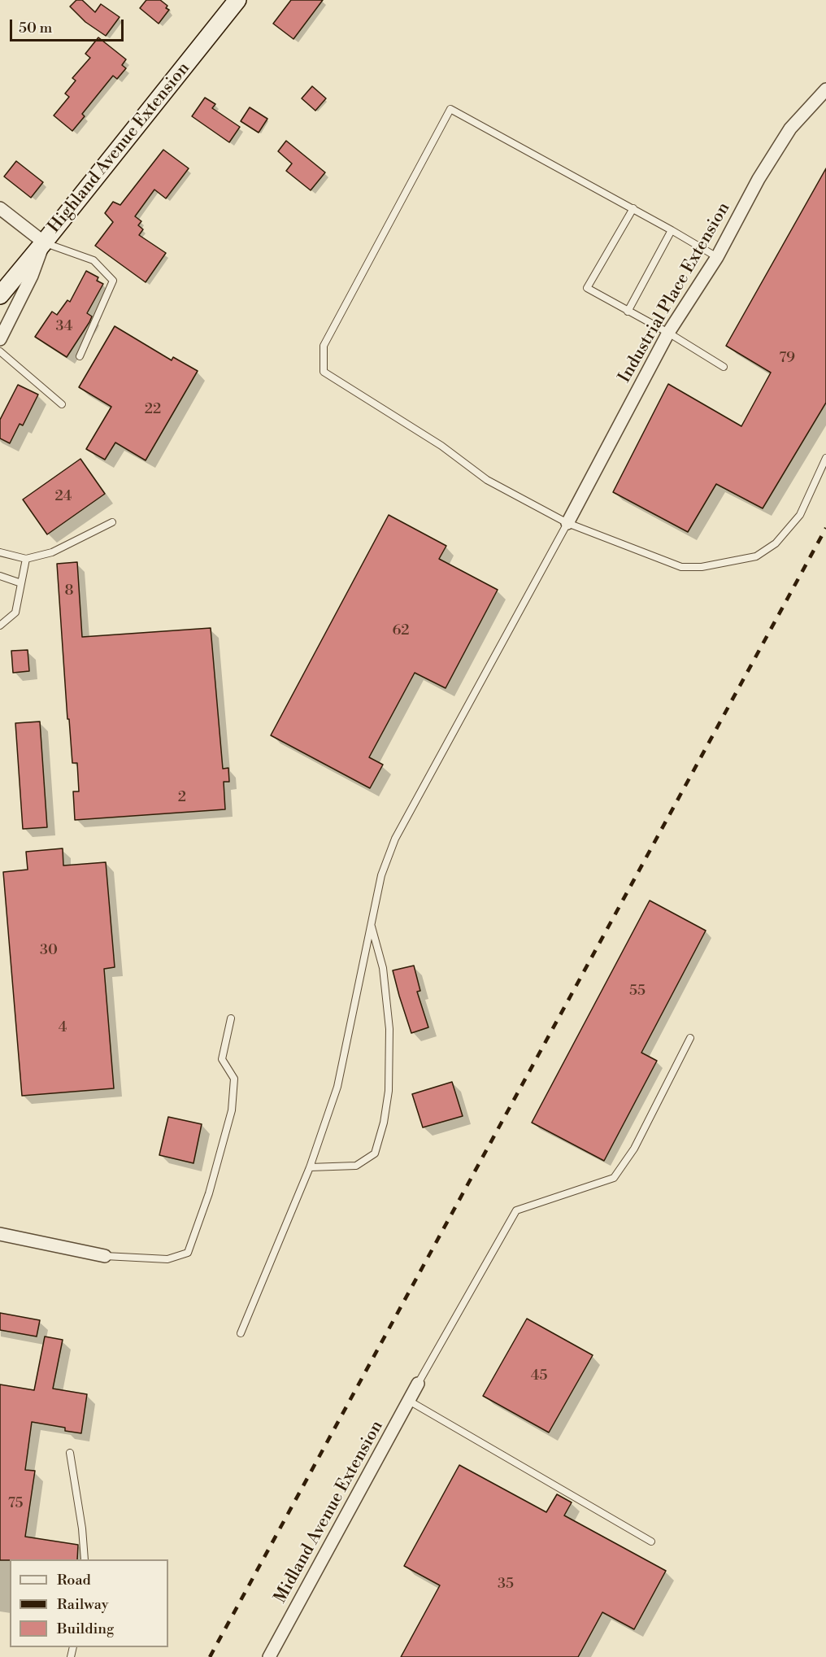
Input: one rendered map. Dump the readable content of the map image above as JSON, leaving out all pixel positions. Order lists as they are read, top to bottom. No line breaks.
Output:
{"streets":{"street":["Highland Avenue Extension","Industrial Place Extension","Midland Avenue Extension"]},"house_numbers":["34","79","22","24","8","62","2","30","55","4","45","75","35"],"legend":["Road","Railway","Building"],"scale_bar":"50 m"}
